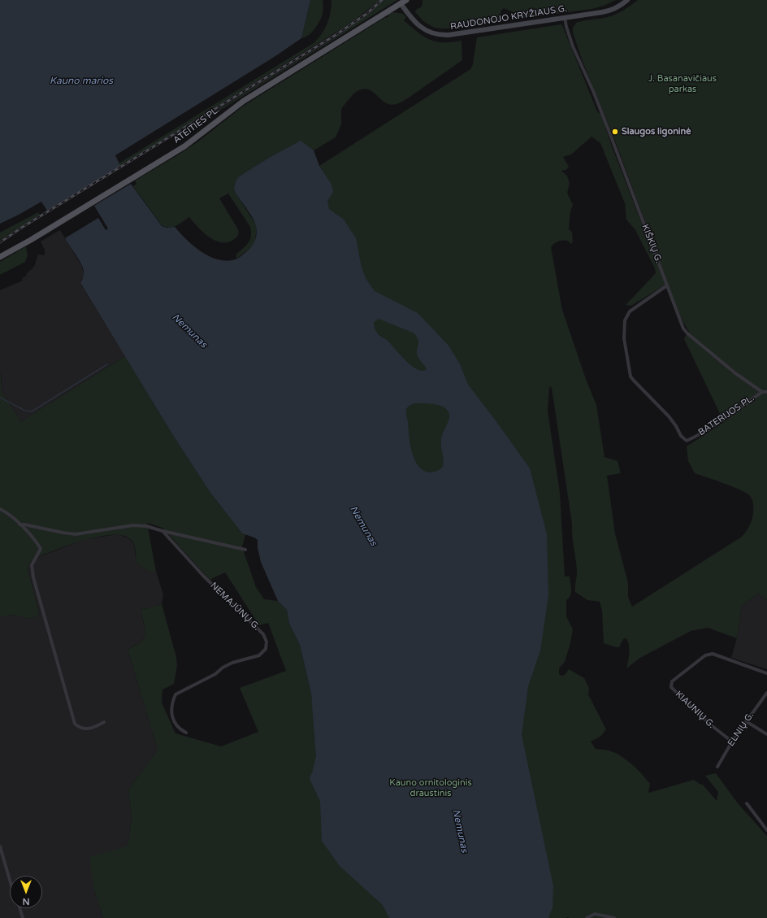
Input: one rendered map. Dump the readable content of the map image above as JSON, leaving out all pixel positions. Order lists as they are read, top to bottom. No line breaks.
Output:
{"streets":{"main road":["RAUDONOJO KRYŽIAUS G.","ATEITIES PL."],"street":["KIŠKIŲ G.","BATERIJOS PL.","NEMAJŪNŲ G.","KIAUNIŲ G.","ELNIŲ G."]},"crossings":[["RAUDONOJO KRYŽIAUS G.","ATEITIES PL."],["RAUDONOJO KRYŽIAUS G.","KIŠKIŲ G."],["KIŠKIŲ G.","BATERIJOS PL."],["KIAUNIŲ G.","ELNIŲ G."]],"water":["Kauno marios","Nemunas"],"parks":["J. Basanavičiaus parkas","Kauno ornitologinis draustinis"],"places":["Slaugos ligoninė"],"north":"bottom"}
